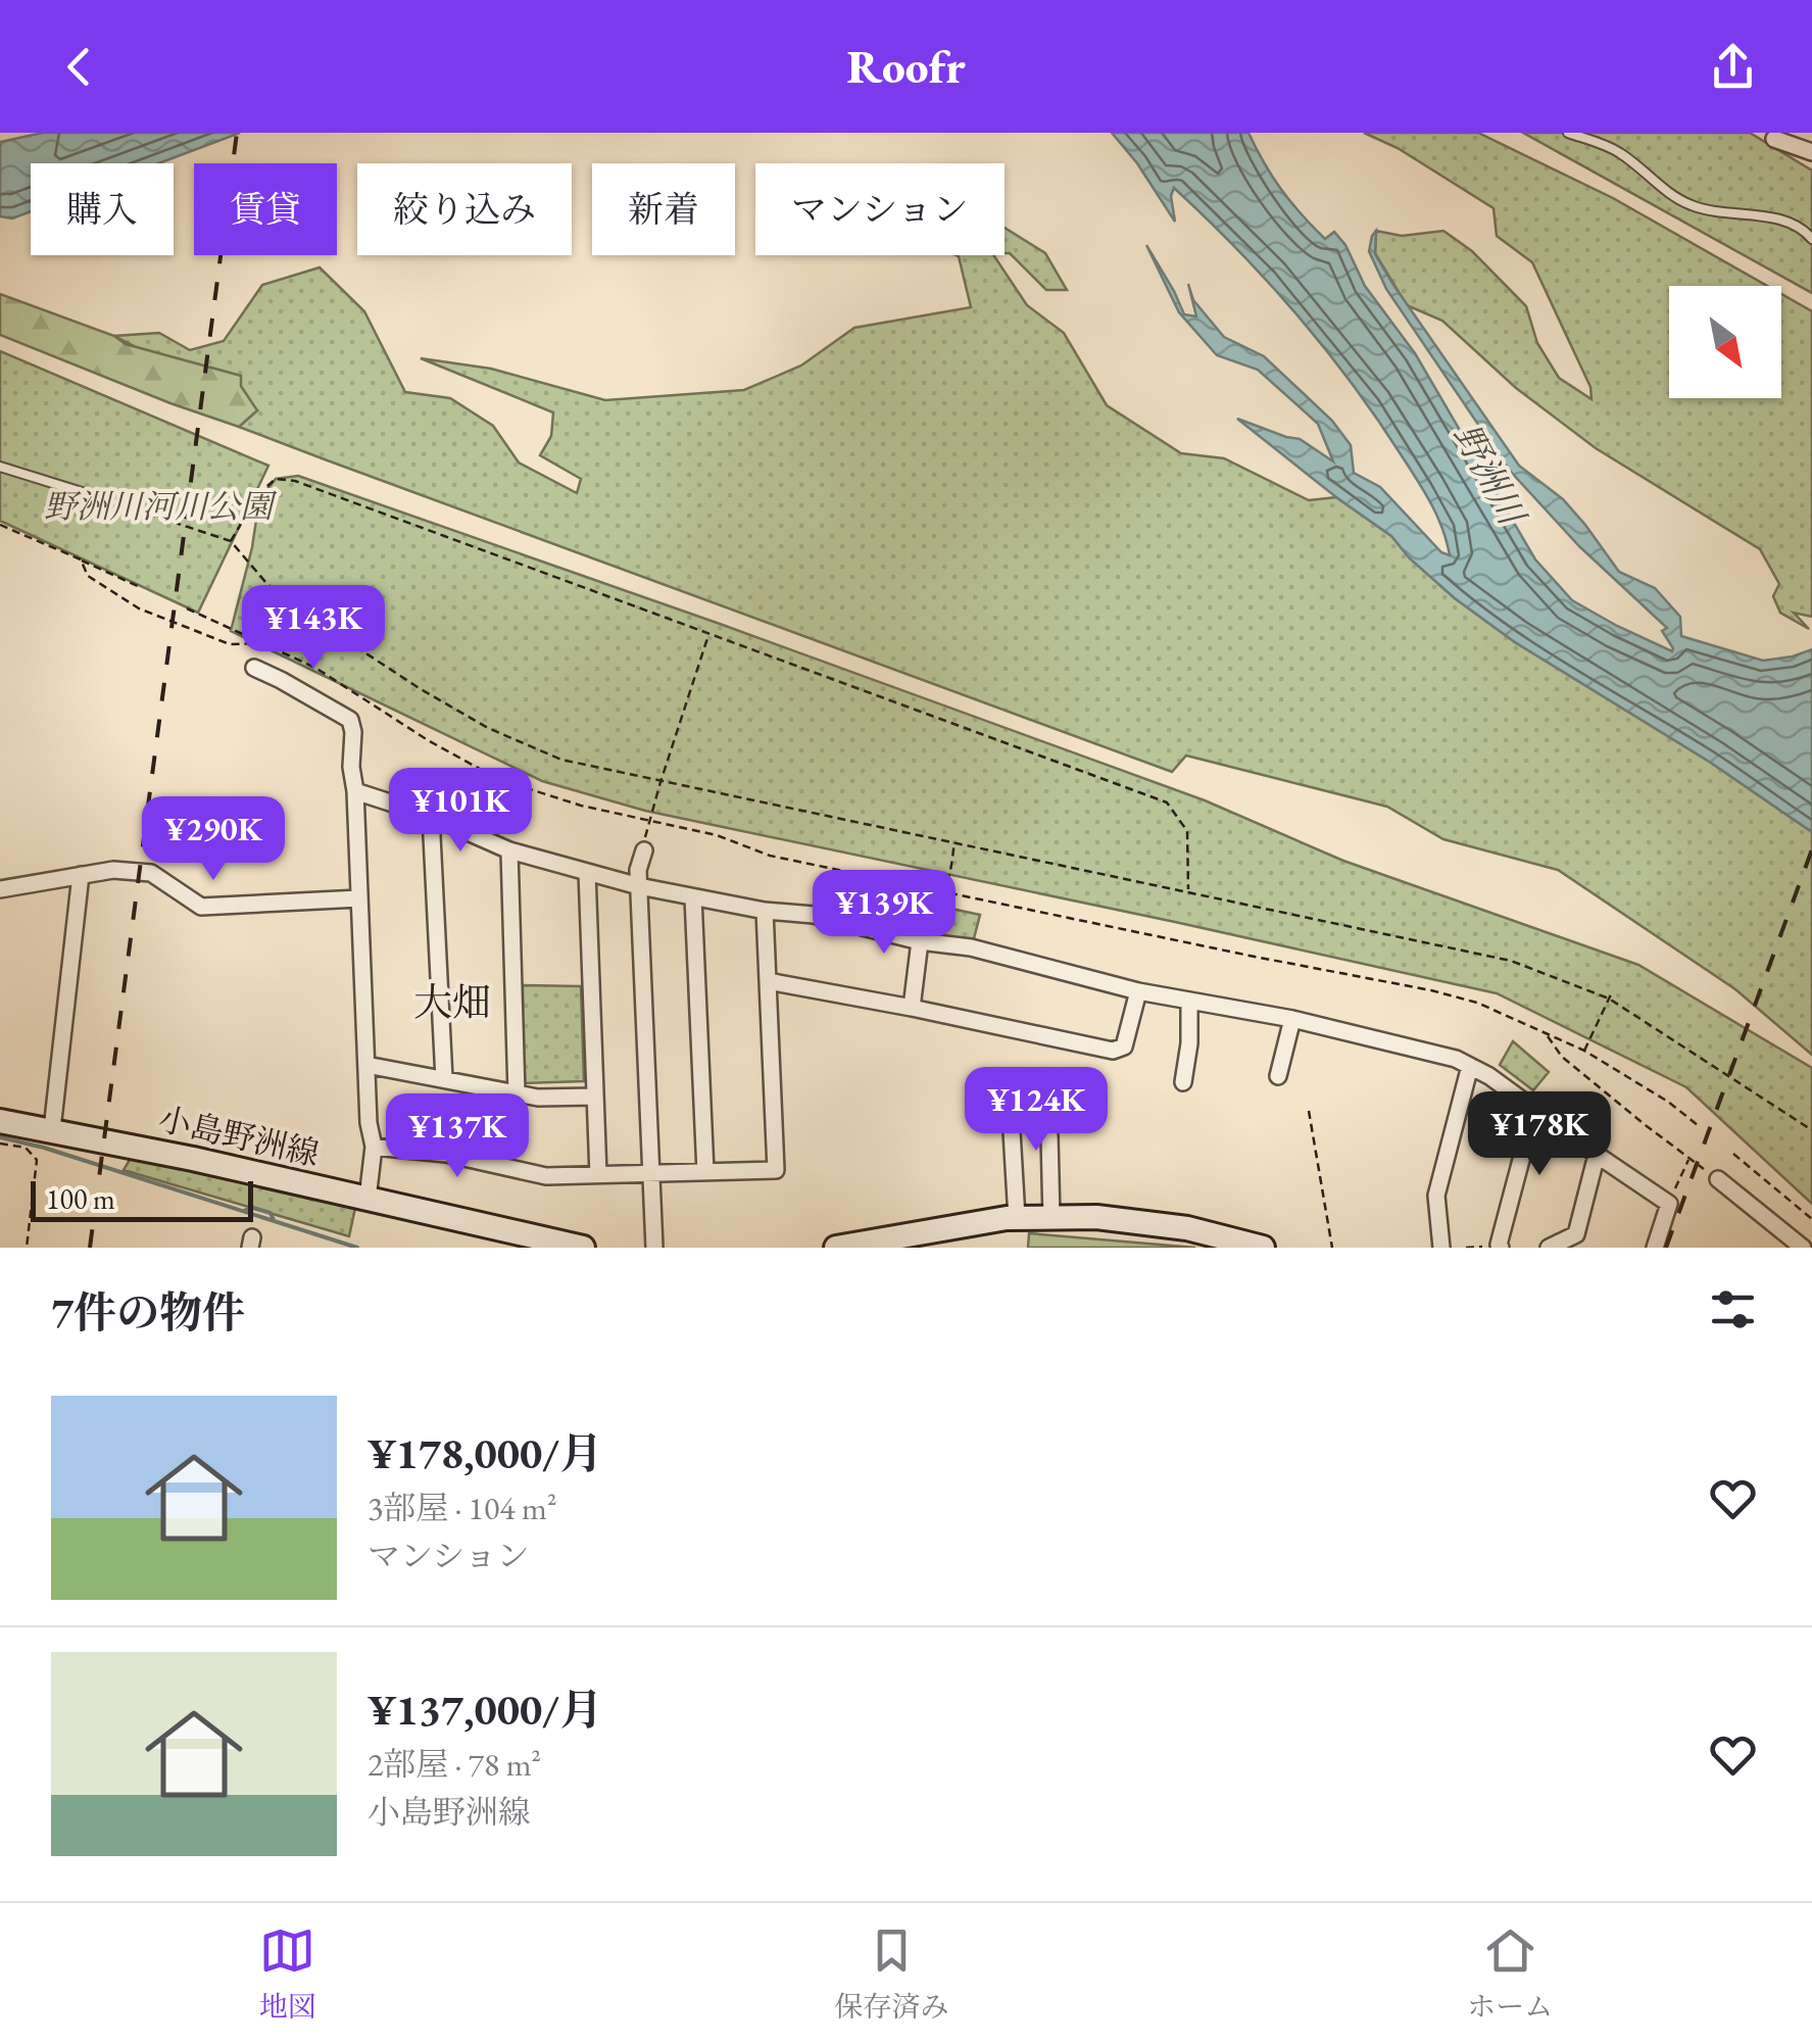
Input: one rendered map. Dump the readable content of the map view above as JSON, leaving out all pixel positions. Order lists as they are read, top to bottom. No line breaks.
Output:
{"streets":{"main road":["小島野洲線"]},"districts":["大畑"],"water":["野洲川"],"parks":["野洲川河川公園"],"scale_bar":"100 m","north":"bottom right","page":{"header":"Roofr","chip":["購入","賃貸","絞り込み","新着","マンション"],"price":["¥143K","¥101K","¥290K","¥139K","¥124K","¥178K","¥137K"],"scale":"100 m","heading":"7件の物件","list":[{"name":"¥178,000/月","note":"3部屋 · 104 m² · マンション"},{"name":"¥137,000/月","note":"2部屋 · 78 m² · 小島野洲線"}],"tabs":["地図","保存済み","ホーム"]}}
